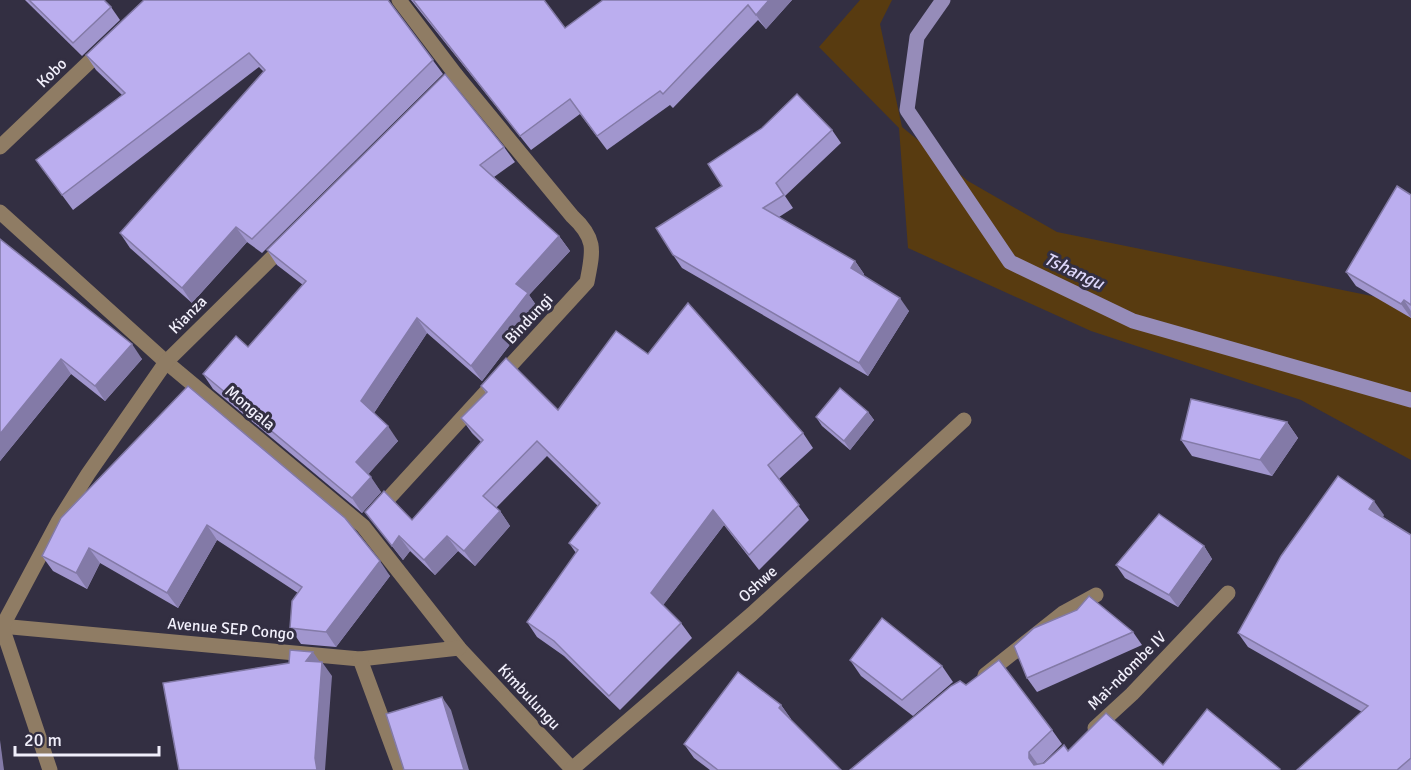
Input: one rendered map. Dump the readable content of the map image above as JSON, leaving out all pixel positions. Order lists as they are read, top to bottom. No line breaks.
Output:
{"streets":{"street":["Kobo","Kianza","Bindungi","Mongala","Oshwe","Avenue SEP Congo","Mai-ndombe IV","Kimbulungu"]},"crossings":[["Kianza","Mongala"],["Kianza","Avenue SEP Congo"],["Bindungi","Mongala"],["Mongala","Avenue SEP Congo"],["Mongala","Kimbulungu"],["Oshwe","Kimbulungu"],["Avenue SEP Congo","Kimbulungu"]],"water":["Tshangu"],"scale_bar":"20 m"}
